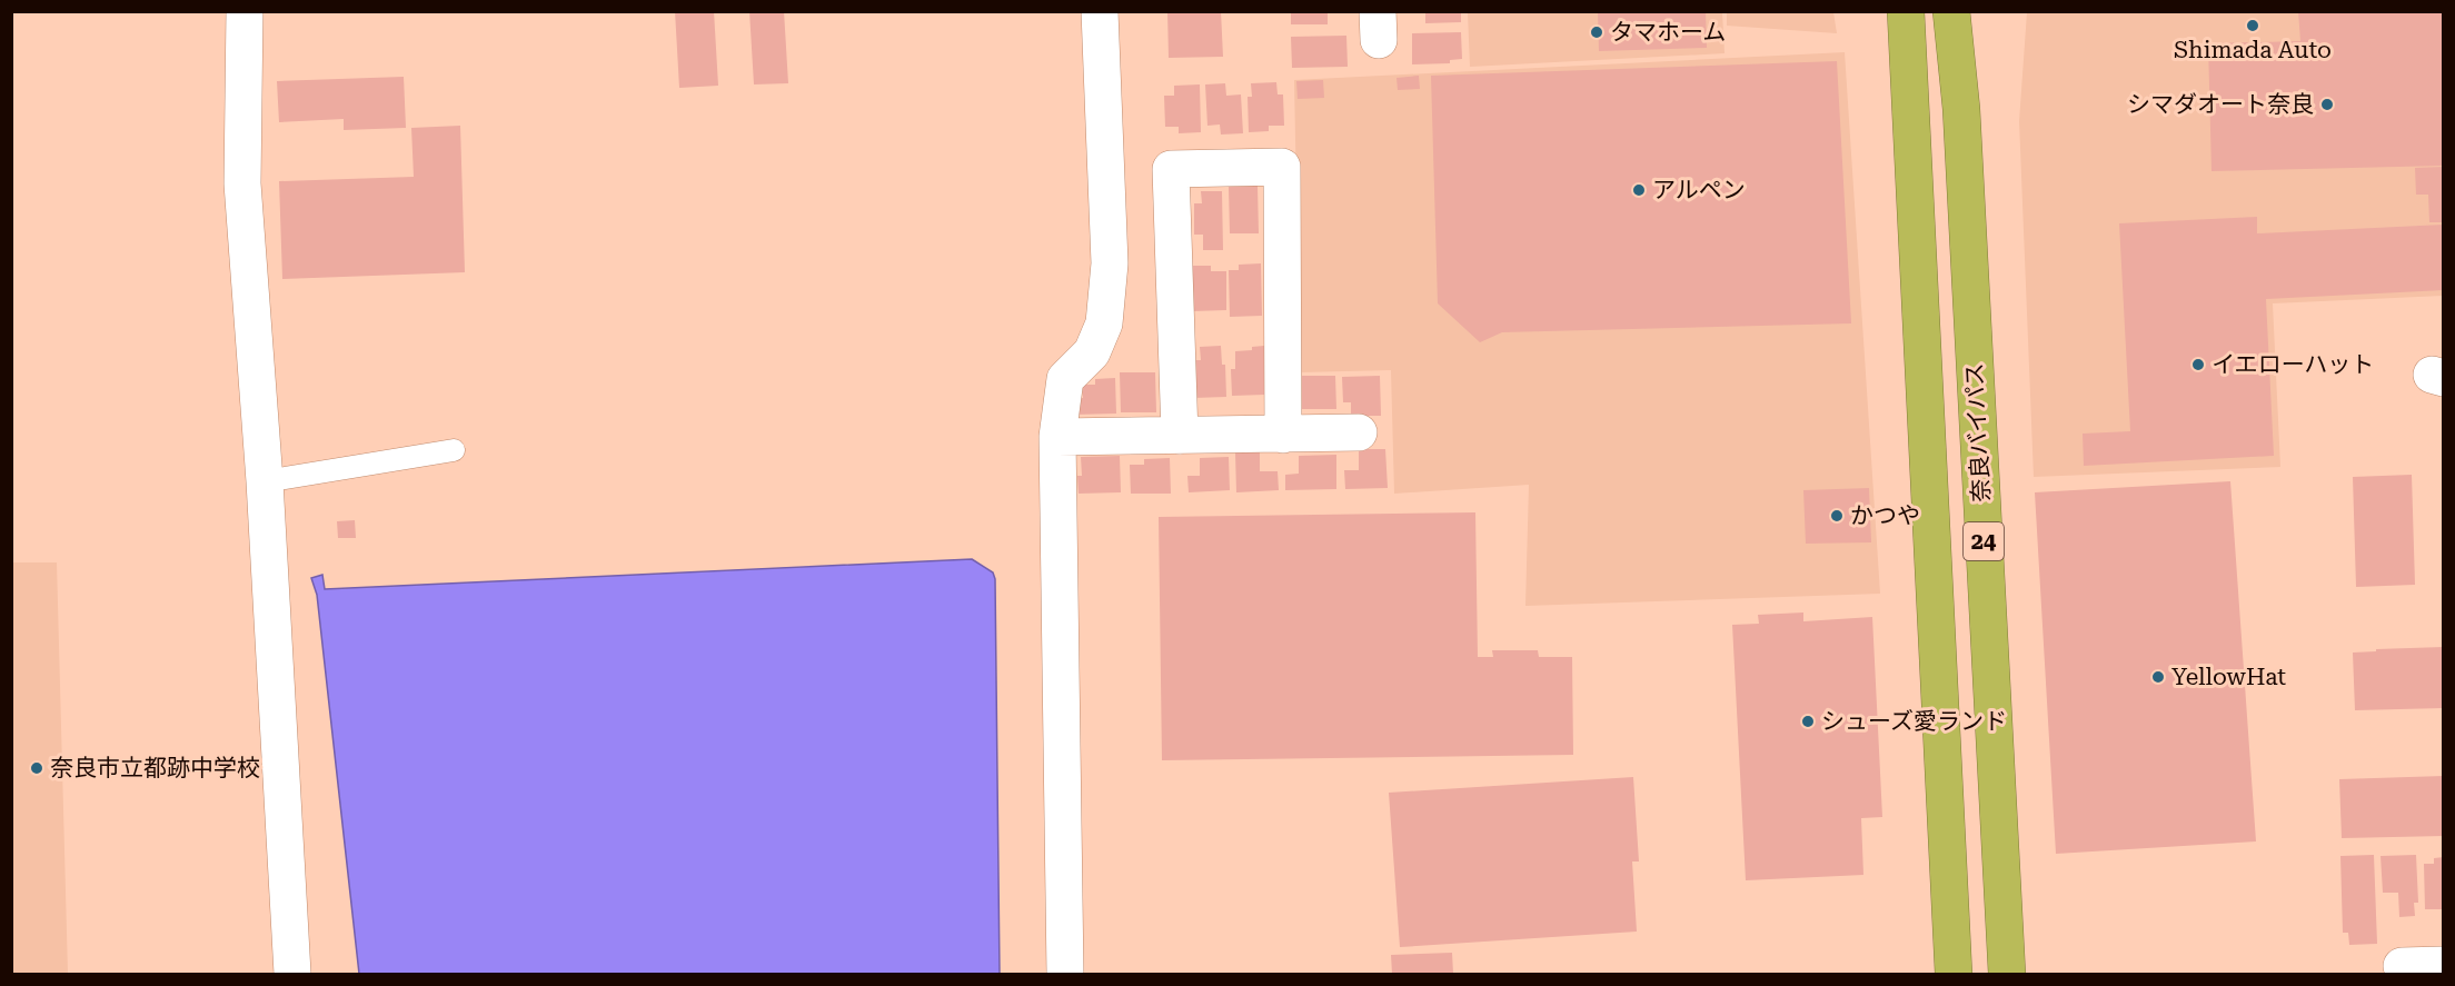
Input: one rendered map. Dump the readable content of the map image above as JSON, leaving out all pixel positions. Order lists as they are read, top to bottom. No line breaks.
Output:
{"streets":{"highway":["奈良バイパス","24"]},"places":["Shimada Auto","タマホーム","シマダオート奈良","アルペン","イエローハット","かつや","YellowHat","シューズ愛ランド","奈良市立都跡中学校"]}
